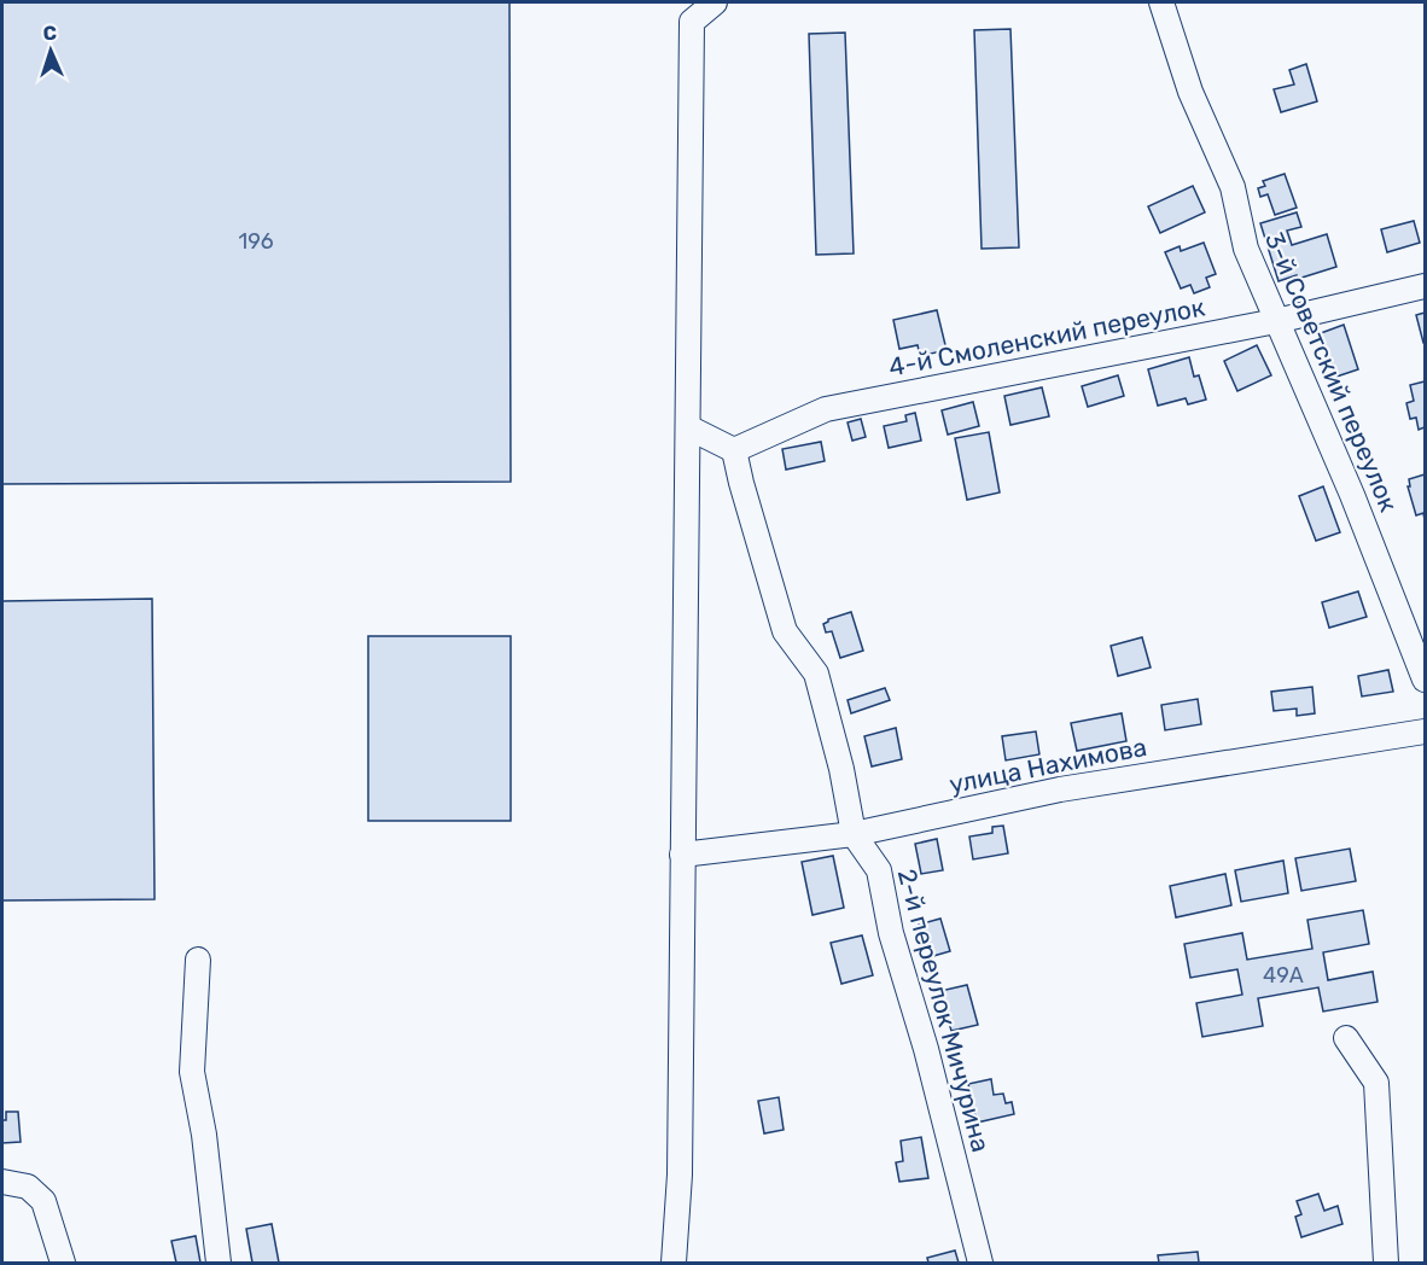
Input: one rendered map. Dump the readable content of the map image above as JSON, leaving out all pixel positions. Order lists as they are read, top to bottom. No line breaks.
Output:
{"streets":{"street":["4-й Смоленский переулок","3-й Советский переулок","улица Нахимова","2-й переулок Мичурина"]},"crossings":[["4-й Смоленский переулок","3-й Советский переулок"],["4-й Смоленский переулок","2-й переулок Мичурина"],["улица Нахимова","2-й переулок Мичурина"]],"house_numbers":["196","49А"],"north":"top"}
